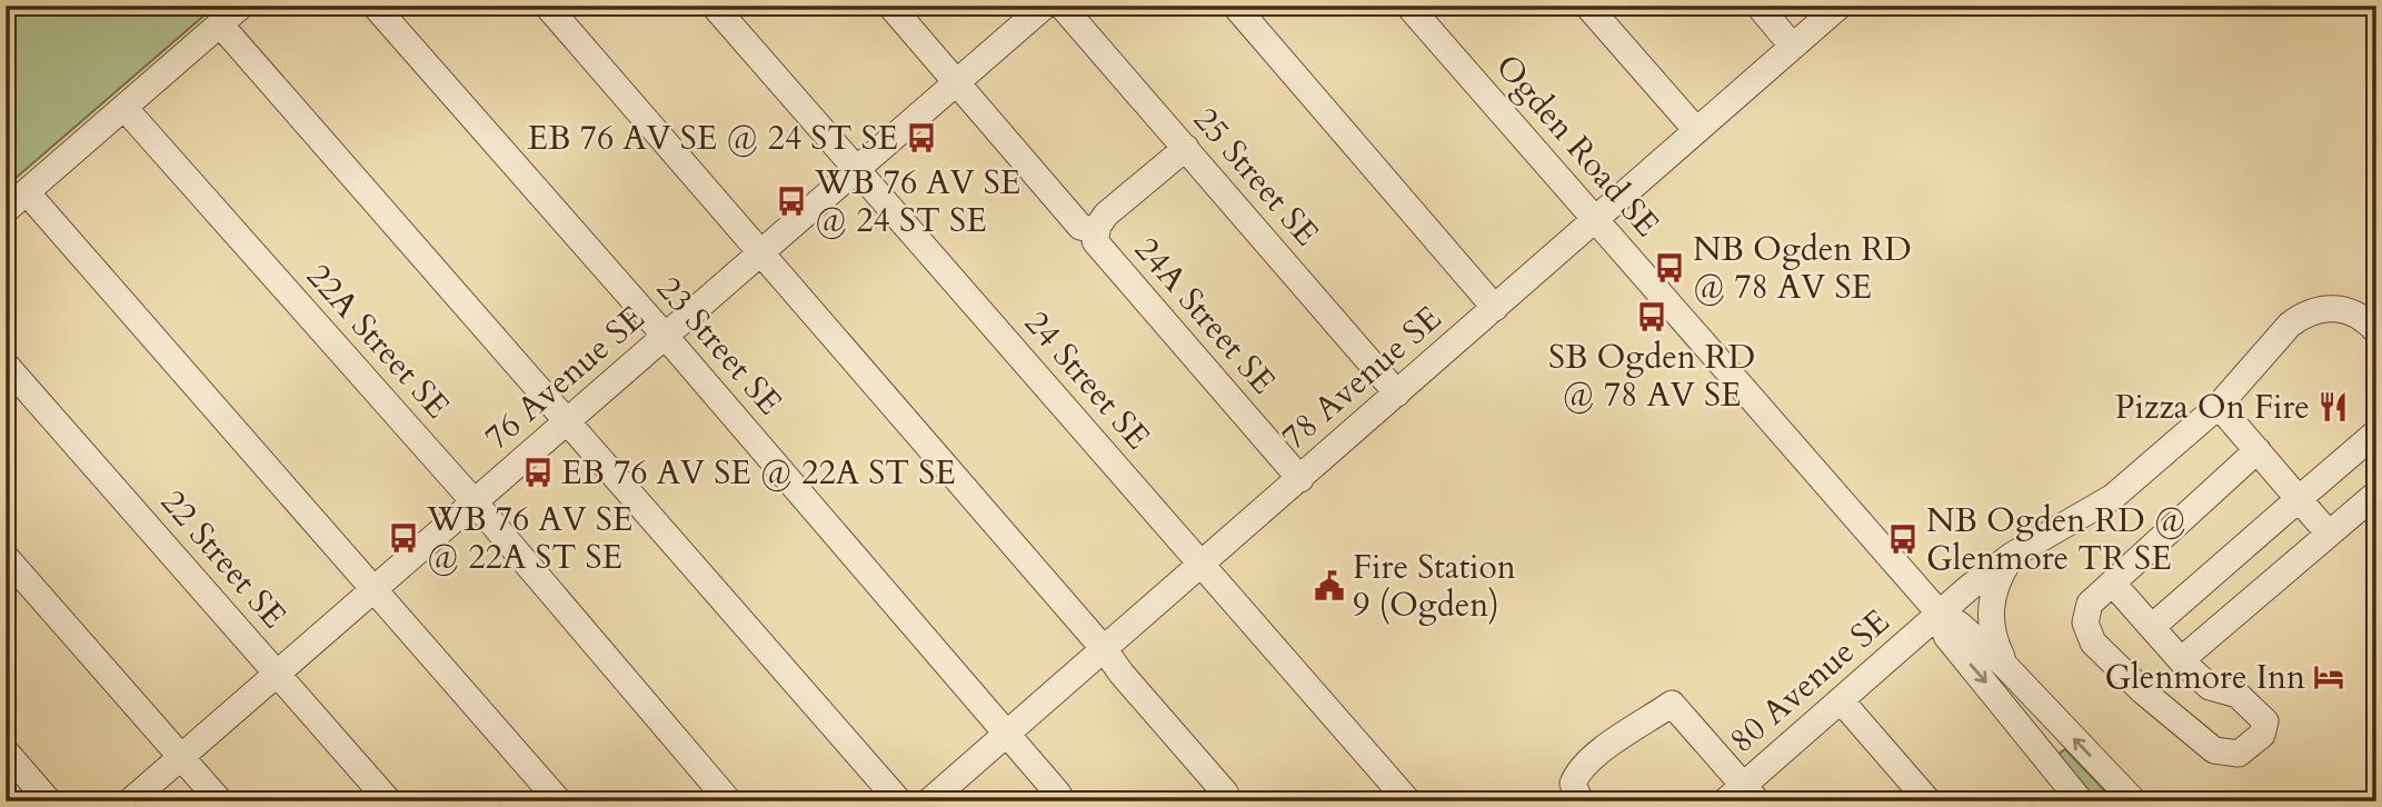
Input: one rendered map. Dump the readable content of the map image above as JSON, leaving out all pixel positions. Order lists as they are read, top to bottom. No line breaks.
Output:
{"streets":{"street":["Ogden Road SE","25 Street SE","24A Street SE","22A Street SE","23 Street SE","76 Avenue SE","78 Avenue SE","24 Street SE","22 Street SE","80 Avenue SE"]},"crossings":[["Ogden Road SE","78 Avenue SE"],["Ogden Road SE","80 Avenue SE"],["25 Street SE","78 Avenue SE"],["24A Street SE","78 Avenue SE"],["22A Street SE","76 Avenue SE"],["23 Street SE","76 Avenue SE"],["23 Street SE","78 Avenue SE"],["76 Avenue SE","24 Street SE"],["76 Avenue SE","22 Street SE"],["78 Avenue SE","24 Street SE"]],"places":{"bus stop":["EB 76 AV SE @ 24 ST SE","WB 76 AV SE @ 24 ST SE","NB Ogden RD @ 78 AV SE","SB Ogden RD @ 78 AV SE","EB 76 AV SE @ 22A ST SE","WB 76 AV SE @ 22A ST SE","NB Ogden RD @ Glenmore TR SE"],"restaurant":["Pizza On Fire"],"public building":["Fire Station 9 (Ogden)"],"hotel":["Glenmore Inn"]}}
